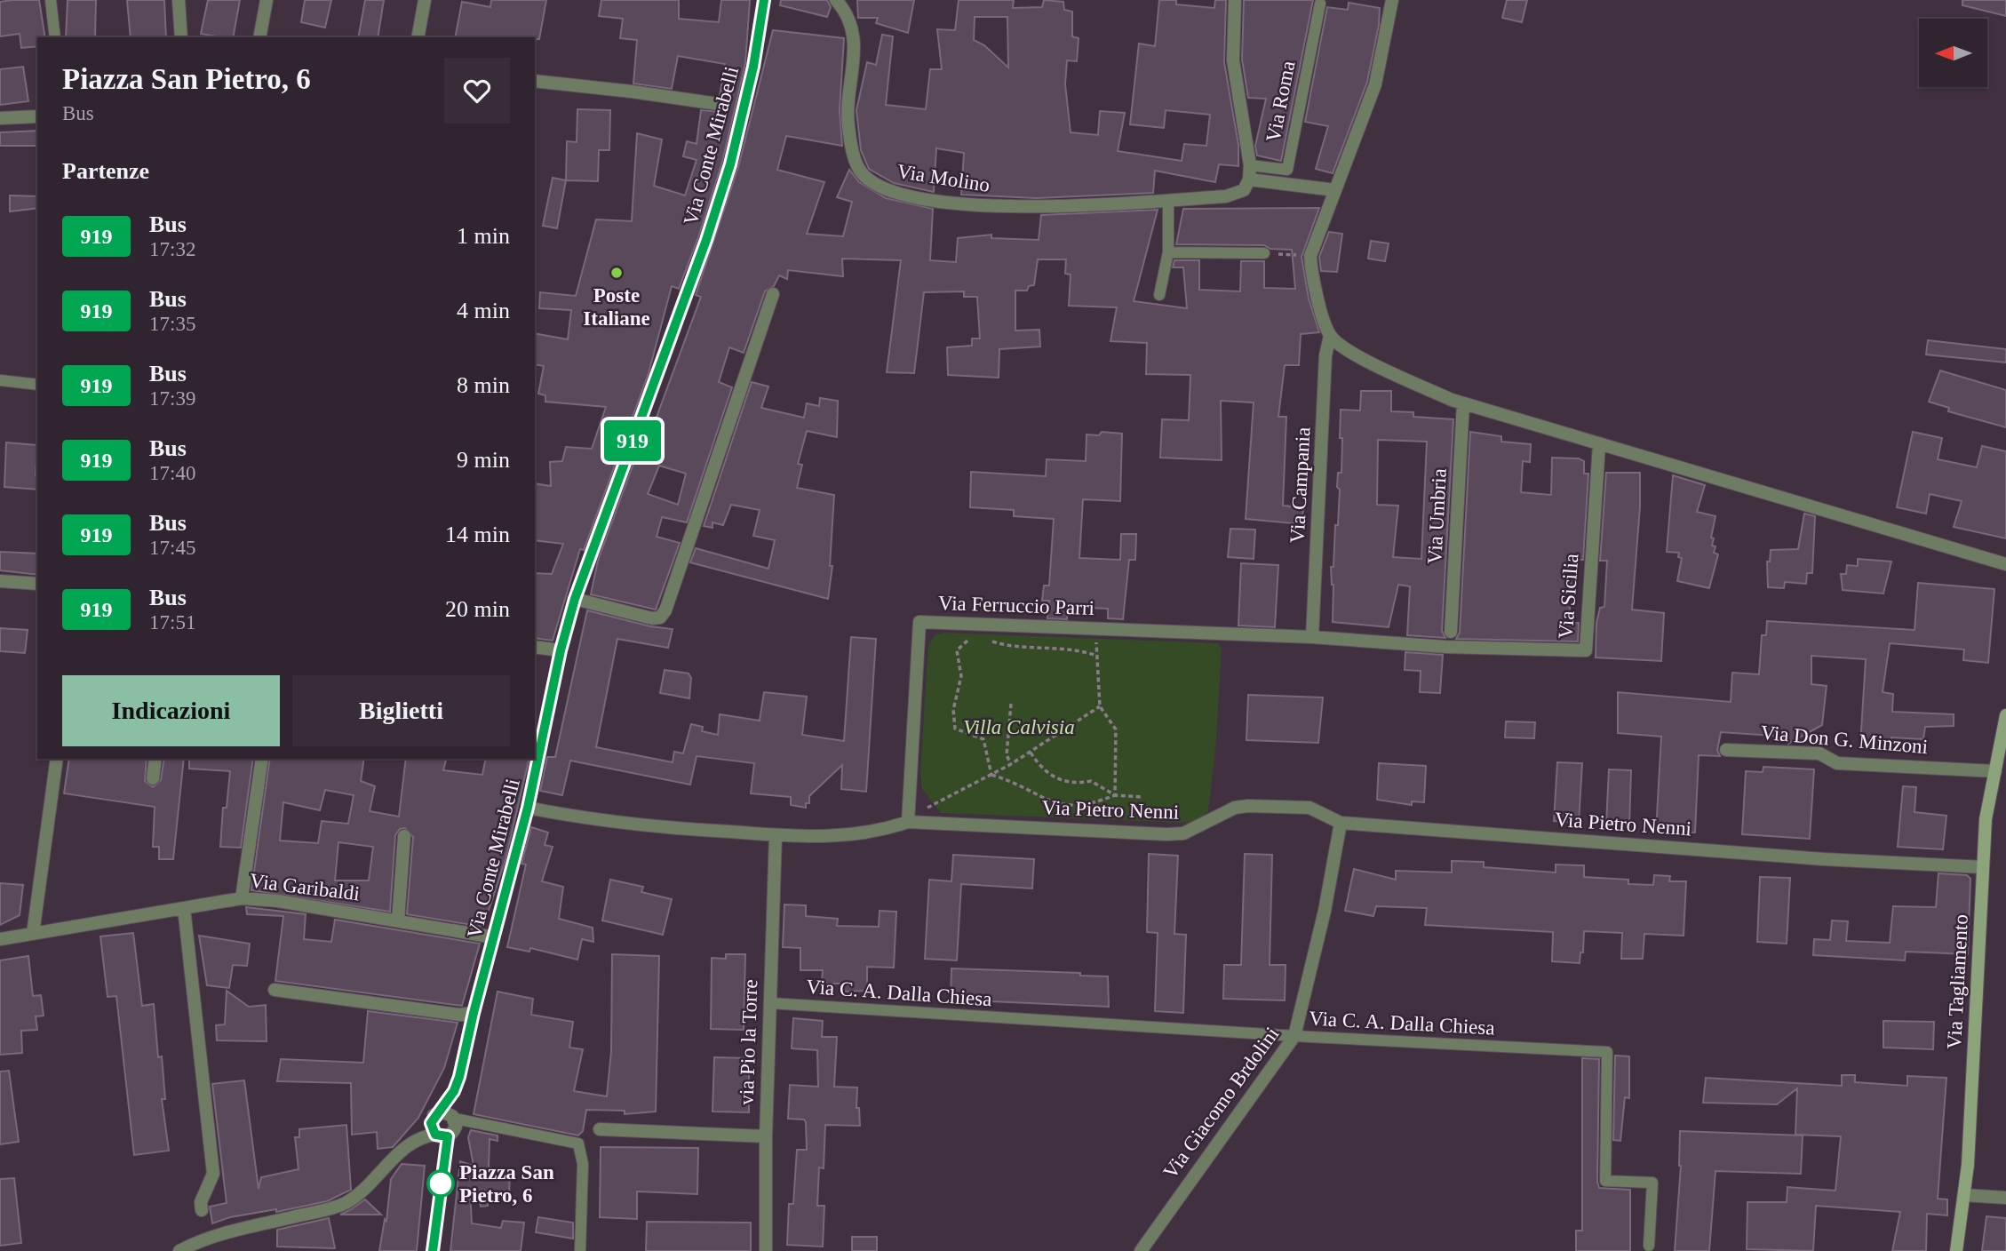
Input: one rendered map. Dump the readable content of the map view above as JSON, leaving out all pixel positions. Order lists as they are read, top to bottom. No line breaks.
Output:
{"streets":{"main road":["Via Tagliamento"],"street":["Via Roma","Via Conte Mirabelli","Via Molino","Via Campania","Via Umbria","Via Sicilia","Via Ferruccio Parri","Via Don G. Minzoni","Via Pietro Nenni","Via Garibaldi","via Pio la Torre","Via Giacomo Brdolini"],"lane":["Via C. A. Dalla Chiesa"]},"crossings":[["Via Roma","Via Molino"],["Via Conte Mirabelli","Via Pietro Nenni"],["Via Conte Mirabelli","Via Garibaldi"],["Via Campania","Via Ferruccio Parri"],["Via Sicilia","Via Ferruccio Parri"],["Via Ferruccio Parri","Via Pietro Nenni"],["Via Don G. Minzoni","Via Tagliamento"],["Via Pietro Nenni","Via Tagliamento"],["Via Pietro Nenni","via Pio la Torre"],["Via Pietro Nenni","Via Giacomo Brdolini"],["Via C. A. Dalla Chiesa","via Pio la Torre"],["Via C. A. Dalla Chiesa","Via Giacomo Brdolini"]],"parks":["Villa Calvisia"],"places":["Poste Italiane","Piazza San Pietro, 6"],"lines":["bus line 919"],"north":"left","page":{"on_map":"919","heading":[["Piazza San Pietro, 6","Bus"],"Partenze"],"list":[{"mark":"919","name":"Bus","note":"17:32","value":"1 min"},{"mark":"919","name":"Bus","note":"17:35","value":"4 min"},{"mark":"919","name":"Bus","note":"17:39","value":"8 min"},{"mark":"919","name":"Bus","note":"17:40","value":"9 min"},{"mark":"919","name":"Bus","note":"17:45","value":"14 min"},{"mark":"919","name":"Bus","note":"17:51","value":"20 min"}],"buttons":["Indicazioni","Biglietti"]}}
